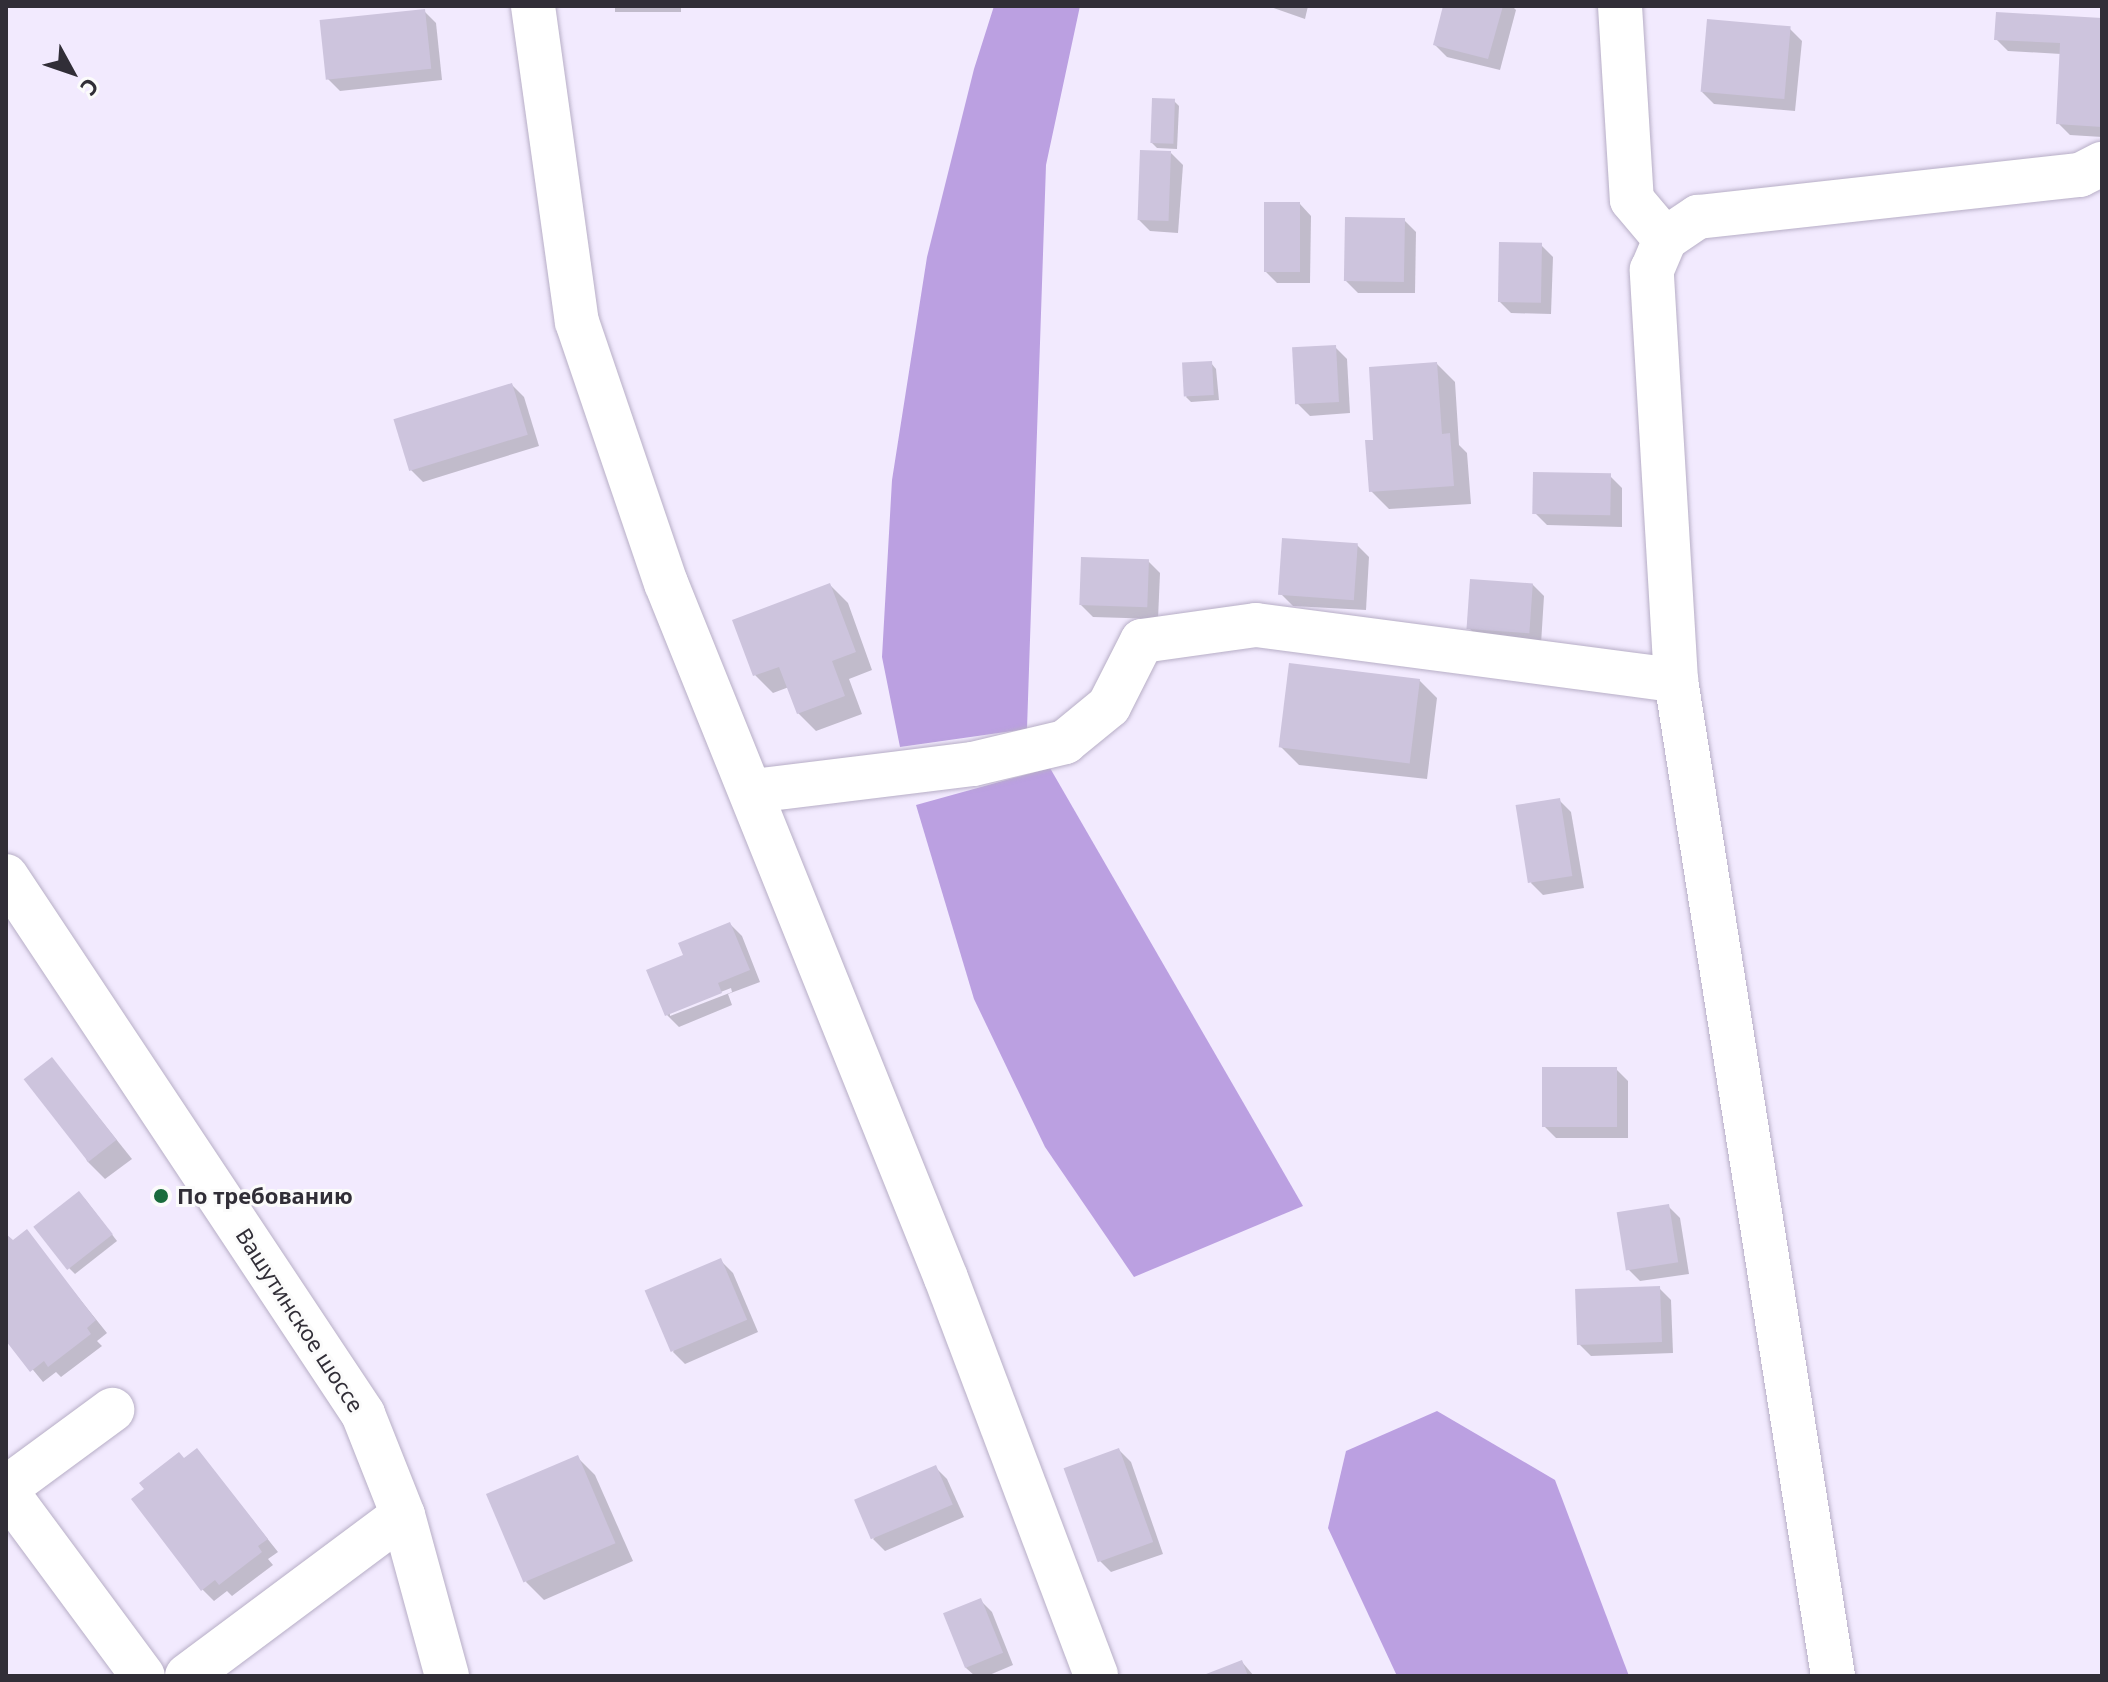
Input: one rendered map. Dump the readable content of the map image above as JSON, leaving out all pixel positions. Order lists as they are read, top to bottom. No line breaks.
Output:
{"streets":{"street":["Вашутинское шоссе"]},"places":["По требованию"],"north":"bottom right"}
